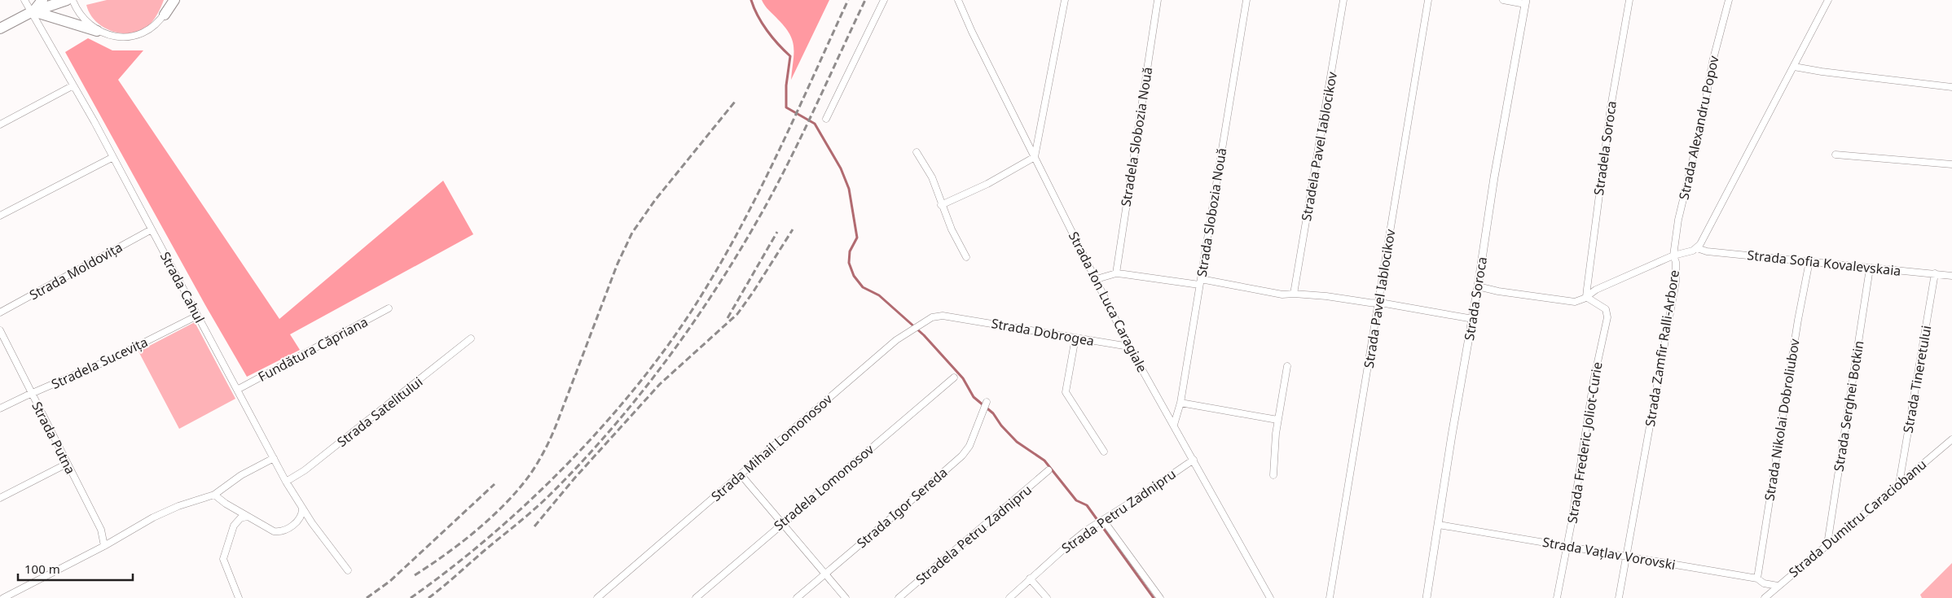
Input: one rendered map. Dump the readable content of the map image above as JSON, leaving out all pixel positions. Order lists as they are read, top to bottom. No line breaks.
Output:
{"streets":{"street":["Strada Alexandru Popov","Stradela Slobozia Nouă","Stradela Pavel Iablocikov","Stradela Sorocа","Strada Slobozia Nouă","Strada Sofia Kovalevskaia","Strada Moldovița","Strada Cahul","Strada Pavel Iablocikov","Strada Soroca","Strada Ion Luca Caragiale","Strada Dobrogea","Strada Zamfir Ralli-Arbore","Fundătura Căpriana","Stradela Sucevița","Strada Tineretului","Strada Serghei Botkin","Strada Satelitului","Strada Nikolai Dobroliubov","Strada Putna","Strada Frederic Joliot-Curie","Strada Mihail Lomonosov","Stradela Lomonosov","Strada Igor Sereda","Strada Petru Zadnipru","Strada Dumitru Caraciobanu","Stradela Petru Zadnipru","Strada Vațlav Vorovski"]},"crossings":[["Strada Alexandru Popov","Strada Zamfir Ralli-Arbore"],["Stradela Sorocа","Strada Frederic Joliot-Curie"],["Strada Slobozia Nouă","Strada Ion Luca Caragiale"],["Strada Sofia Kovalevskaia","Strada Zamfir Ralli-Arbore"],["Strada Sofia Kovalevskaia","Strada Tineretului"],["Strada Sofia Kovalevskaia","Strada Serghei Botkin"],["Strada Sofia Kovalevskaia","Strada Nikolai Dobroliubov"],["Strada Moldovița","Strada Cahul"],["Strada Cahul","Fundătura Căpriana"],["Strada Cahul","Stradela Sucevița"],["Strada Cahul","Strada Satelitului"],["Strada Soroca","Strada Vațlav Vorovski"],["Strada Ion Luca Caragiale","Strada Dobrogea"],["Strada Ion Luca Caragiale","Strada Petru Zadnipru"],["Strada Dobrogea","Strada Mihail Lomonosov"],["Strada Zamfir Ralli-Arbore","Strada Vațlav Vorovski"],["Stradela Sucevița","Strada Putna"],["Strada Tineretului","Strada Dumitru Caraciobanu"],["Strada Serghei Botkin","Strada Dumitru Caraciobanu"],["Strada Nikolai Dobroliubov","Strada Vațlav Vorovski"],["Strada Frederic Joliot-Curie","Strada Vațlav Vorovski"],["Strada Dumitru Caraciobanu","Strada Vațlav Vorovski"]],"scale_bar":"100 m"}
